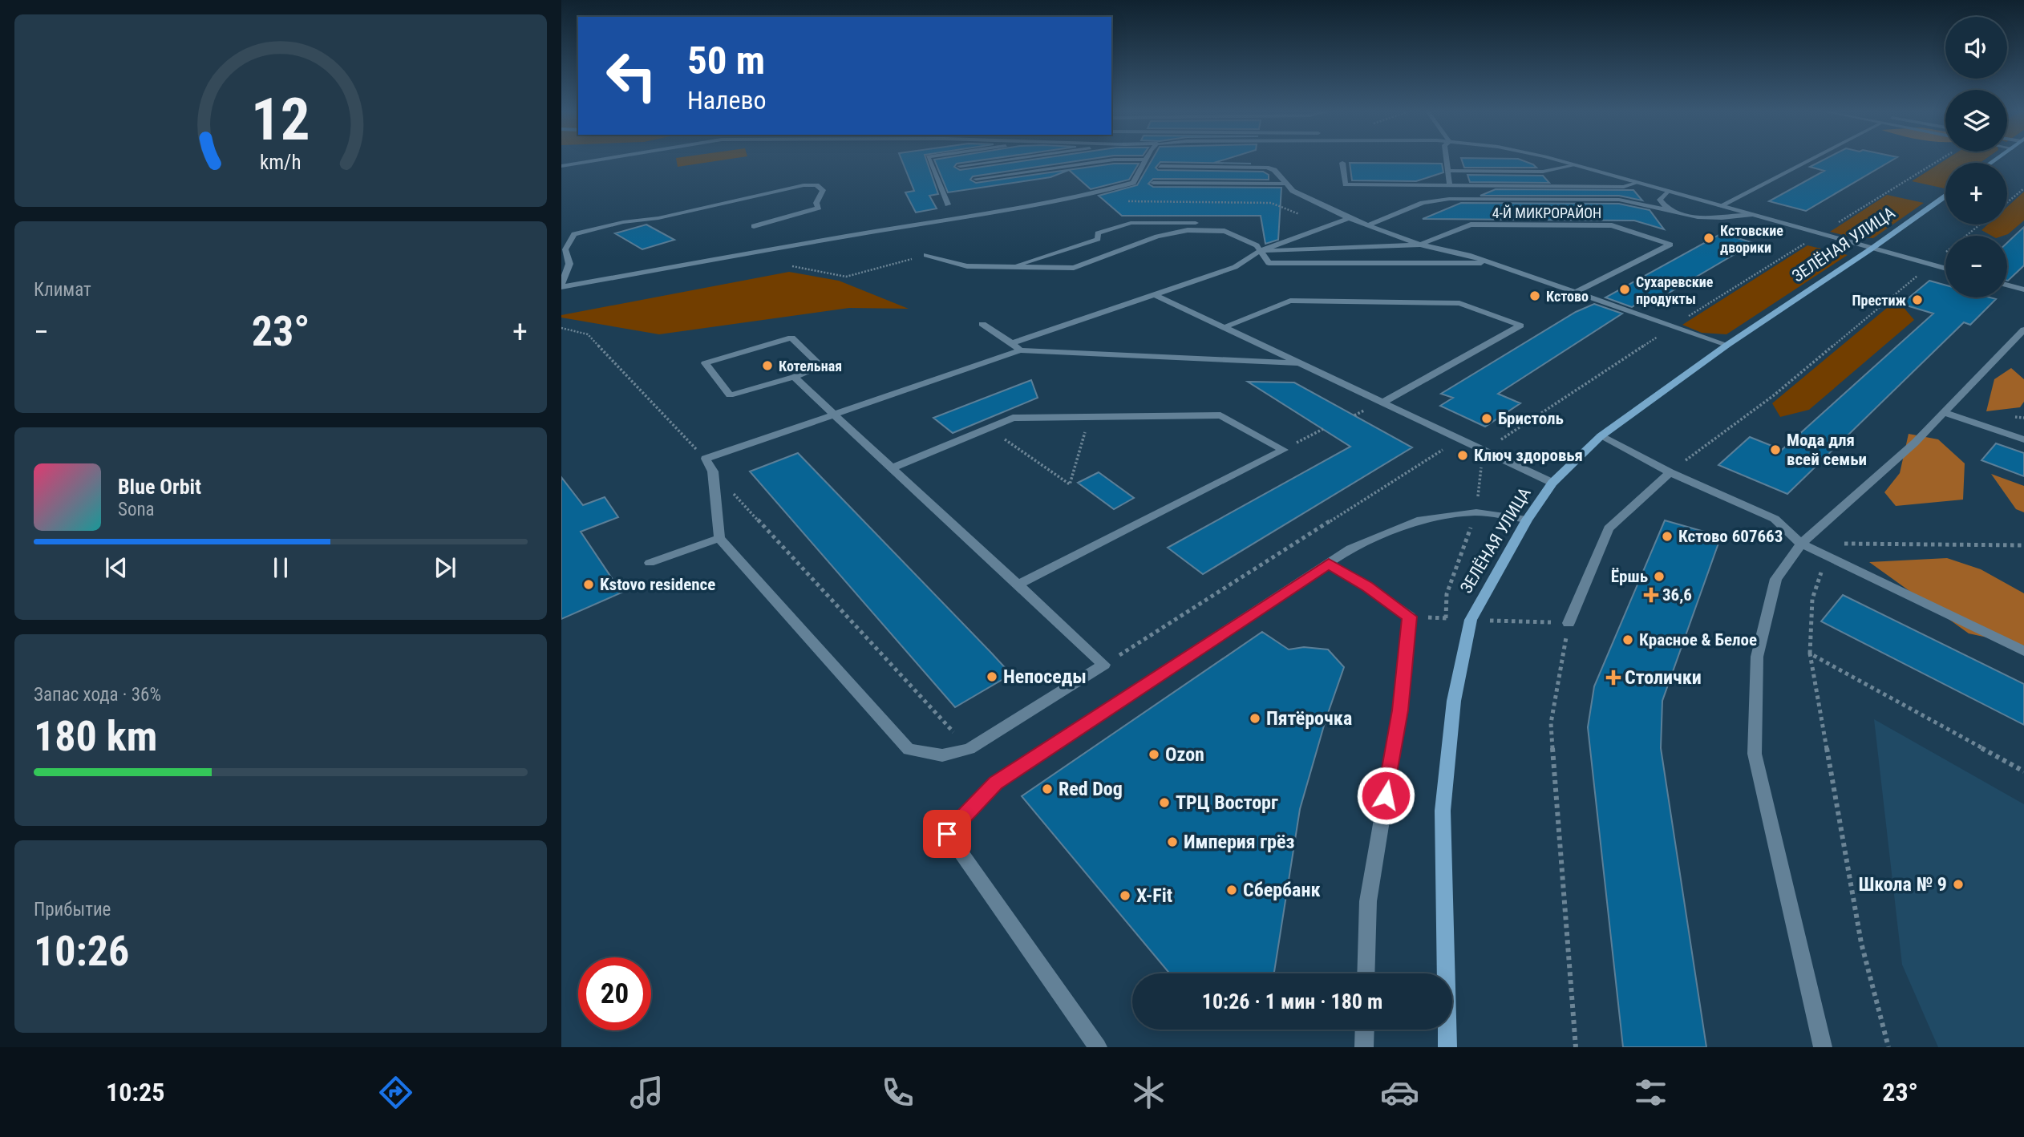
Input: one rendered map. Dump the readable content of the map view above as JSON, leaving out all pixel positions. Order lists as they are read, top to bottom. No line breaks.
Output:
{"streets":{"main road":["ЗЕЛЁНАЯ УЛИЦА"],"street":["4-Й МИКРОРАЙОН"]},"places":{"other":["Кстовские дворики","Сухаревские продукты","Кстово","Престиж","Котельная","Бристоль","Мода для всей семьи","Ключ здоровья","Кстово 607663","Ёршь","Kstovo residence","Красное & Белое","Непоседы","Пятёрочка","Ozon","Red Dog","ТРЦ Восторг","Империя грёз","Школа № 9","Сбербанк","X-Fit"],"health":["36,6","Столички"]},"page":{"map_buttons":["+","−"],"turn":["50 m","Налево"],"tile":["Климат",["Запас хода · 36%","180 km"],["Прибытие","10:26"]],"heat":["−","23°","+"],"song":["Blue Orbit","Sona"],"limit":"20","trip":"10:26 · 1 мин · 180 m","tabs":["10:25","23°"],"gauge":["12","km/h"]}}
